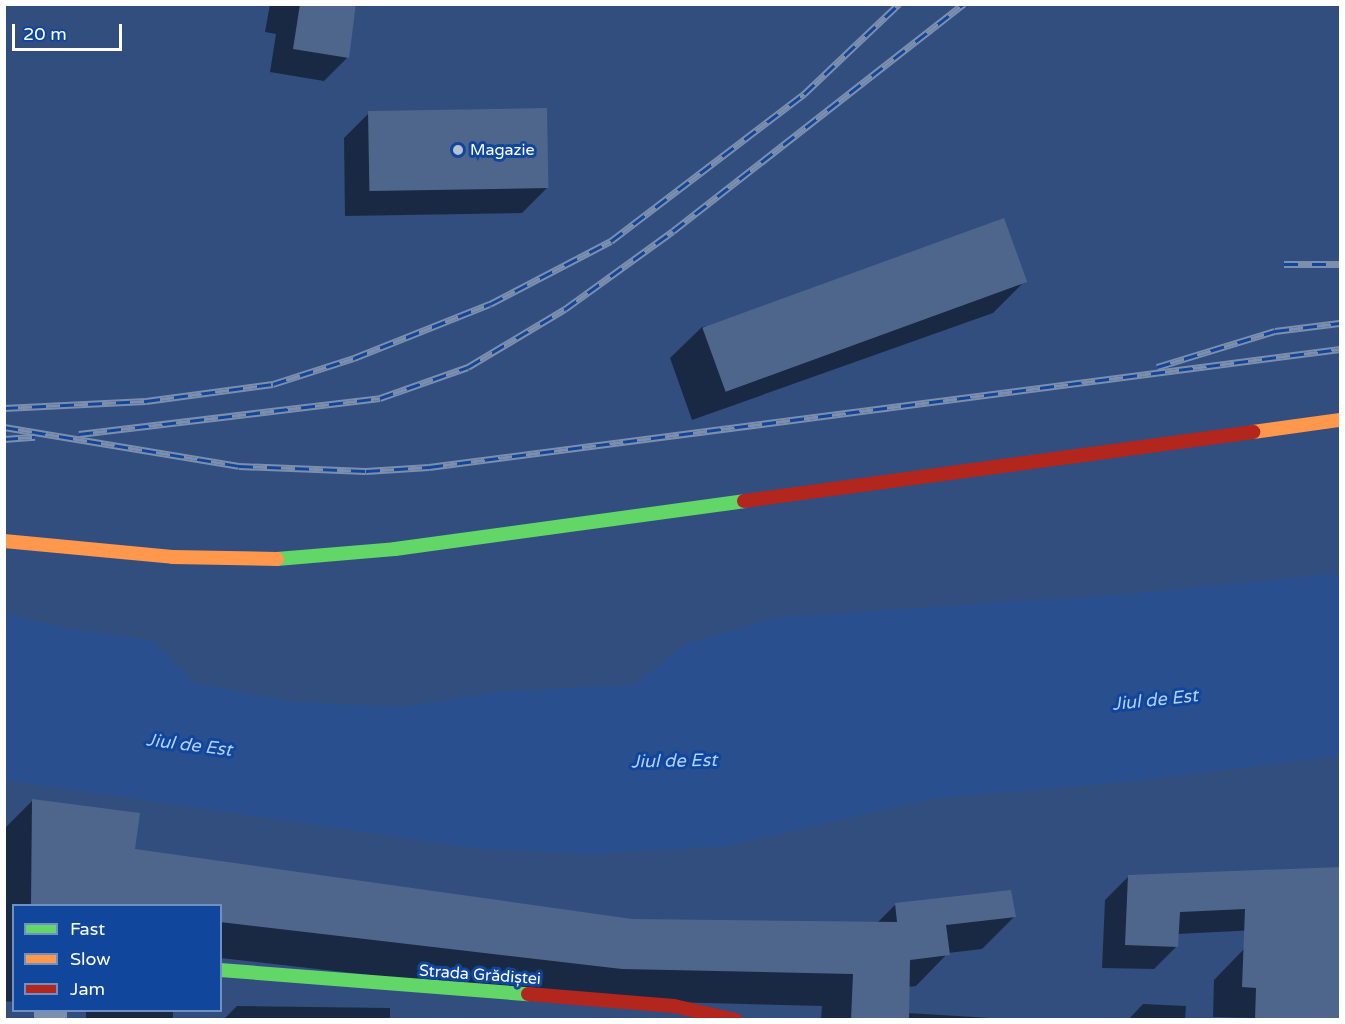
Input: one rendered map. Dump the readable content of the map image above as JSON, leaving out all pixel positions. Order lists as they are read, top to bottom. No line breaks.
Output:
{"streets":{"street":["Strada Grădiștei"]},"water":["Jiul de Est"],"places":["Magazie"],"legend":["Fast","Slow","Jam"],"scale_bar":"20 m"}
